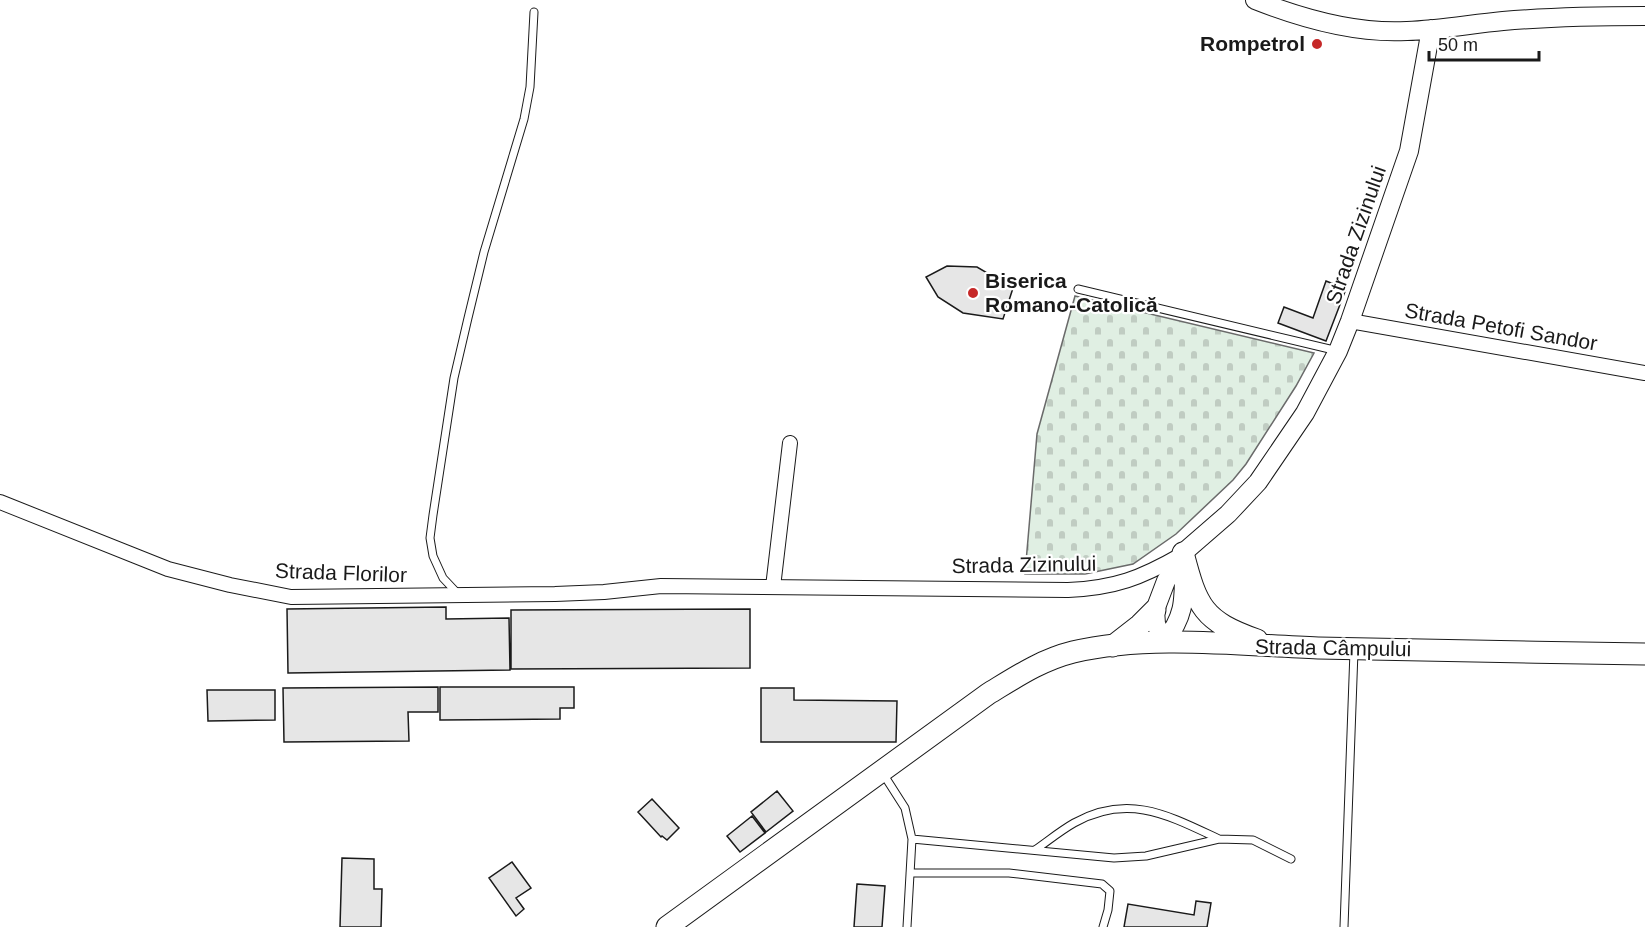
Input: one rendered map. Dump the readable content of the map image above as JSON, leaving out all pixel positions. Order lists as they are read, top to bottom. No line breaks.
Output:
{"streets":{"main road":["Strada Zizinului","Strada Câmpului"],"street":["Strada Petofi Sandor","Strada Florilor"]},"crossings":[["Strada Zizinului","Strada Petofi Sandor"],["Strada Zizinului","Strada Florilor"]],"places":["Rompetrol","Biserica Romano-Catolică"],"scale_bar":"50 m"}
